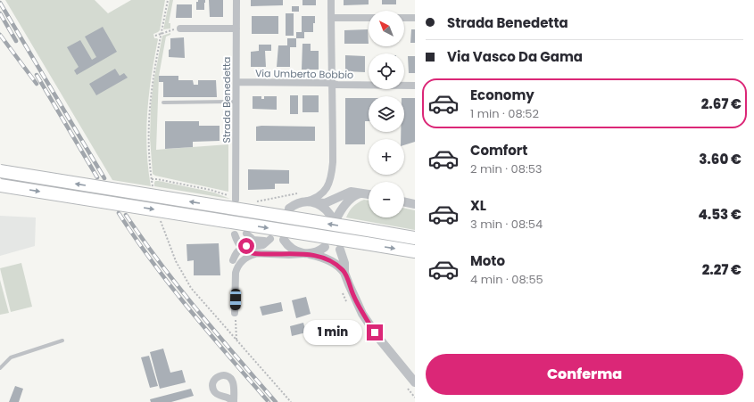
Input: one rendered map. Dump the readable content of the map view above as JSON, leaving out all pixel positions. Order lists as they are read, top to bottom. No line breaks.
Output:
{"streets":{"street":["Via Umberto Bobbio","Strada Benedetta"]},"crossings":[["Via Umberto Bobbio","Strada Benedetta"]],"north":"top left","page":{"banner":["Strada Benedetta","Via Vasco Da Gama"],"map_buttons":["+","−"],"list":[{"name":"Economy","note":"1 min · 08:52","value":"2.67 €"},{"name":"Comfort","note":"2 min · 08:53","value":"3.60 €"},{"name":"XL","note":"3 min · 08:54","value":"4.53 €"},{"name":"Moto","note":"4 min · 08:55","value":"2.27 €"}],"bubble":"1 min","buttons":"Conferma"}}
